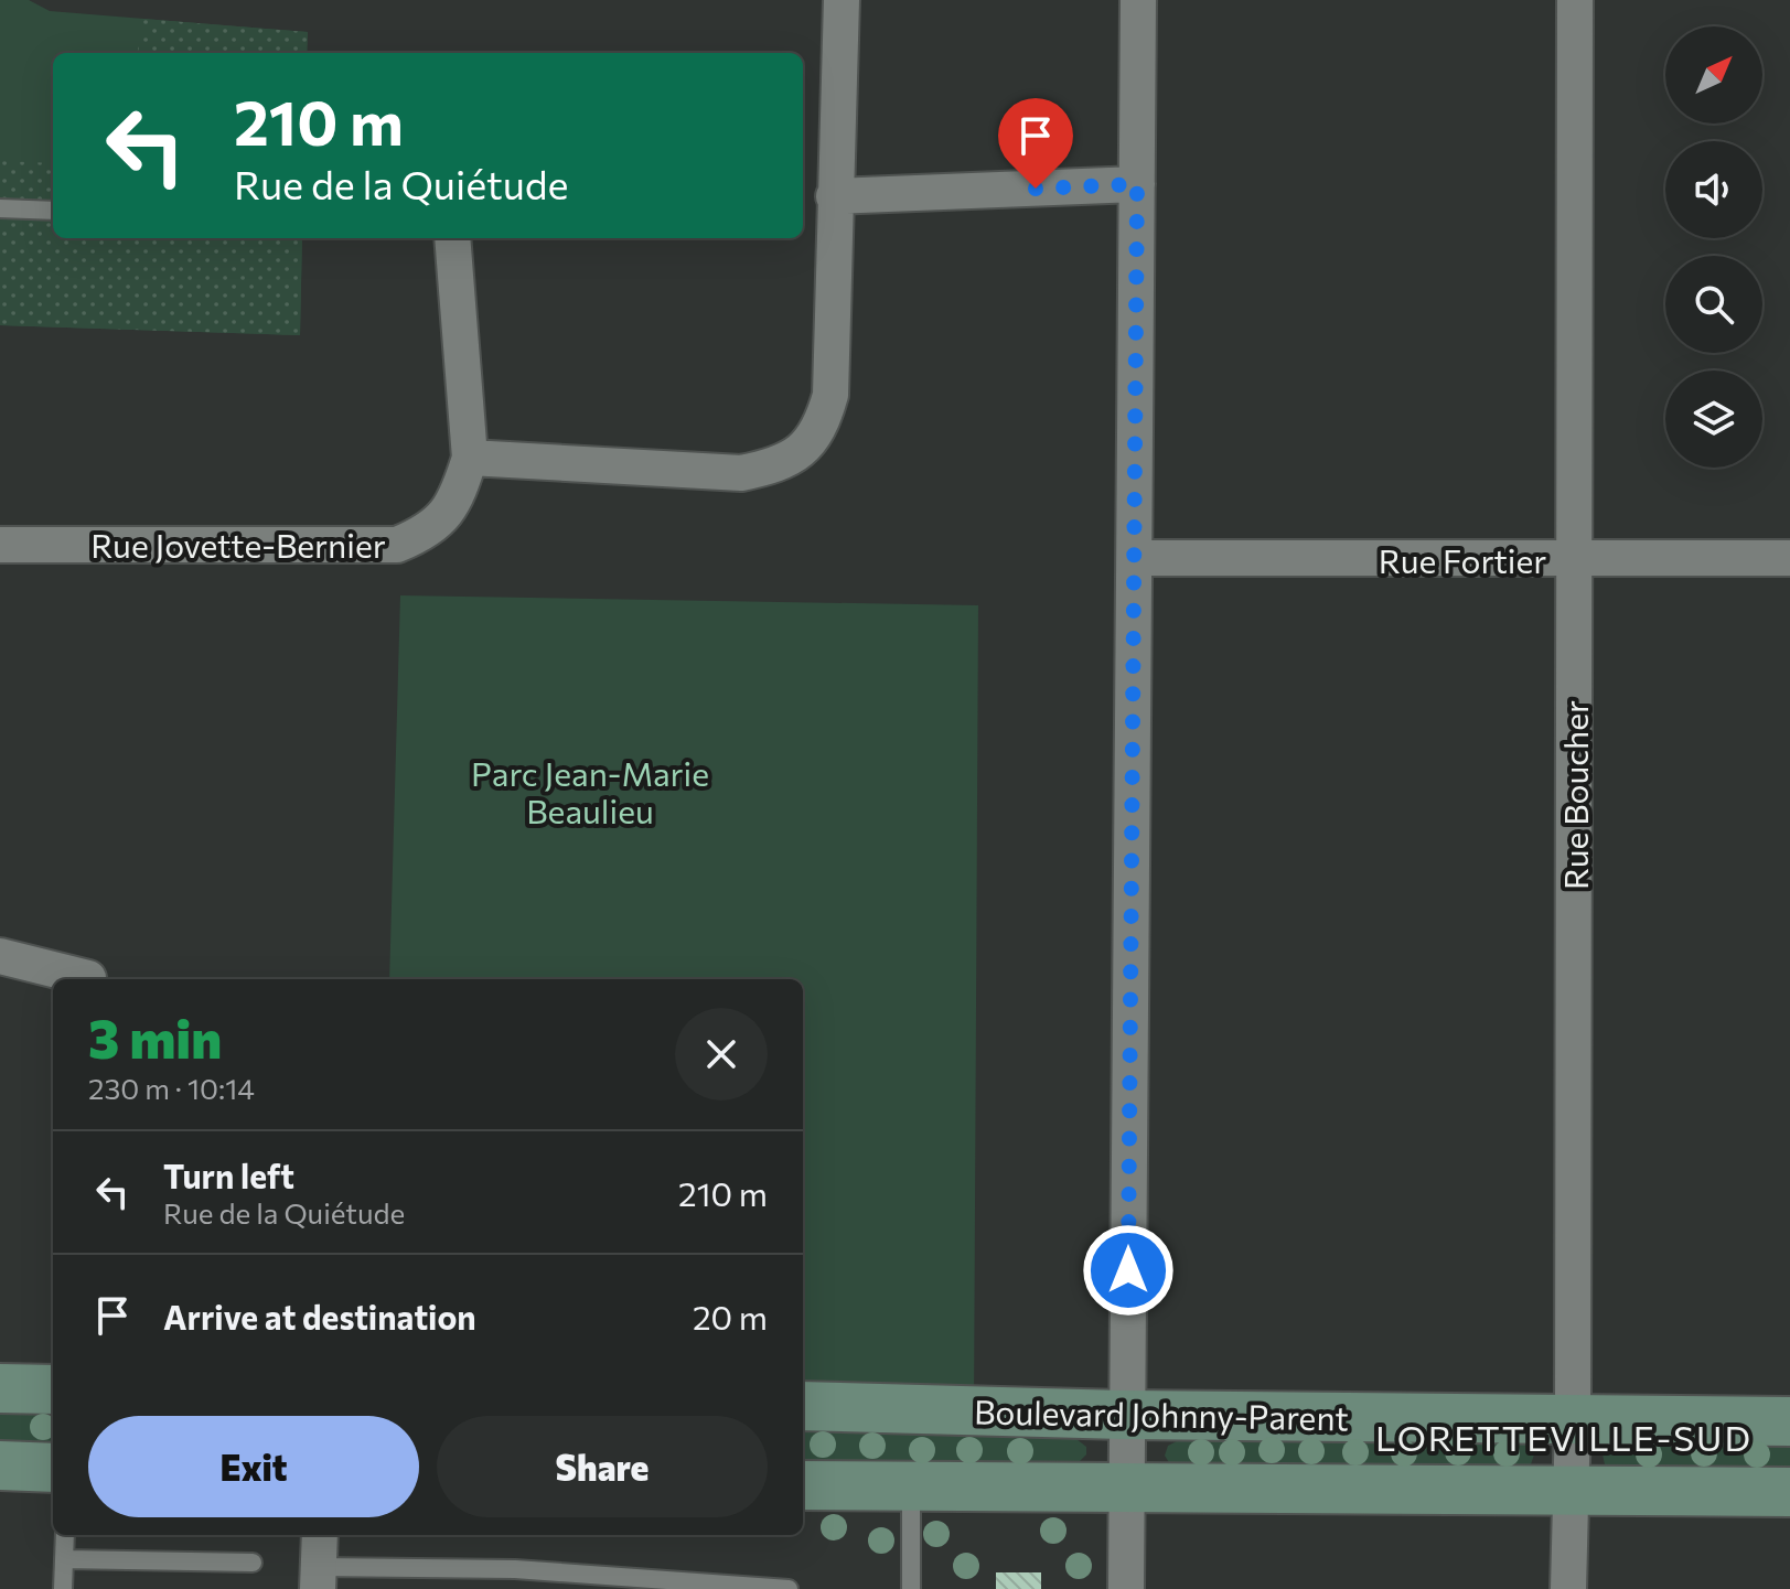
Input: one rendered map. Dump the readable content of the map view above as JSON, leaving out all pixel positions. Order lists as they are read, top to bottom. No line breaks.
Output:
{"streets":{"street":["Rue Jovette-Bernier","Rue Fortier","Rue Boucher","Boulevard Johnny-Parent"]},"crossings":[["Rue Fortier","Rue Boucher"],["Rue Boucher","Boulevard Johnny-Parent"]],"districts":["LORETTEVILLE-SUD"],"parks":["Parc Jean-Marie Beaulieu"],"north":"top right","page":{"turn":["210 m","Rue de la Quiétude"],"heading":["3 min","230 m · 10:14"],"list":[{"name":"Turn left","note":"Rue de la Quiétude","value":"210 m"},{"name":"Arrive at destination","value":"20 m"}],"buttons":["Exit","Share"]}}
